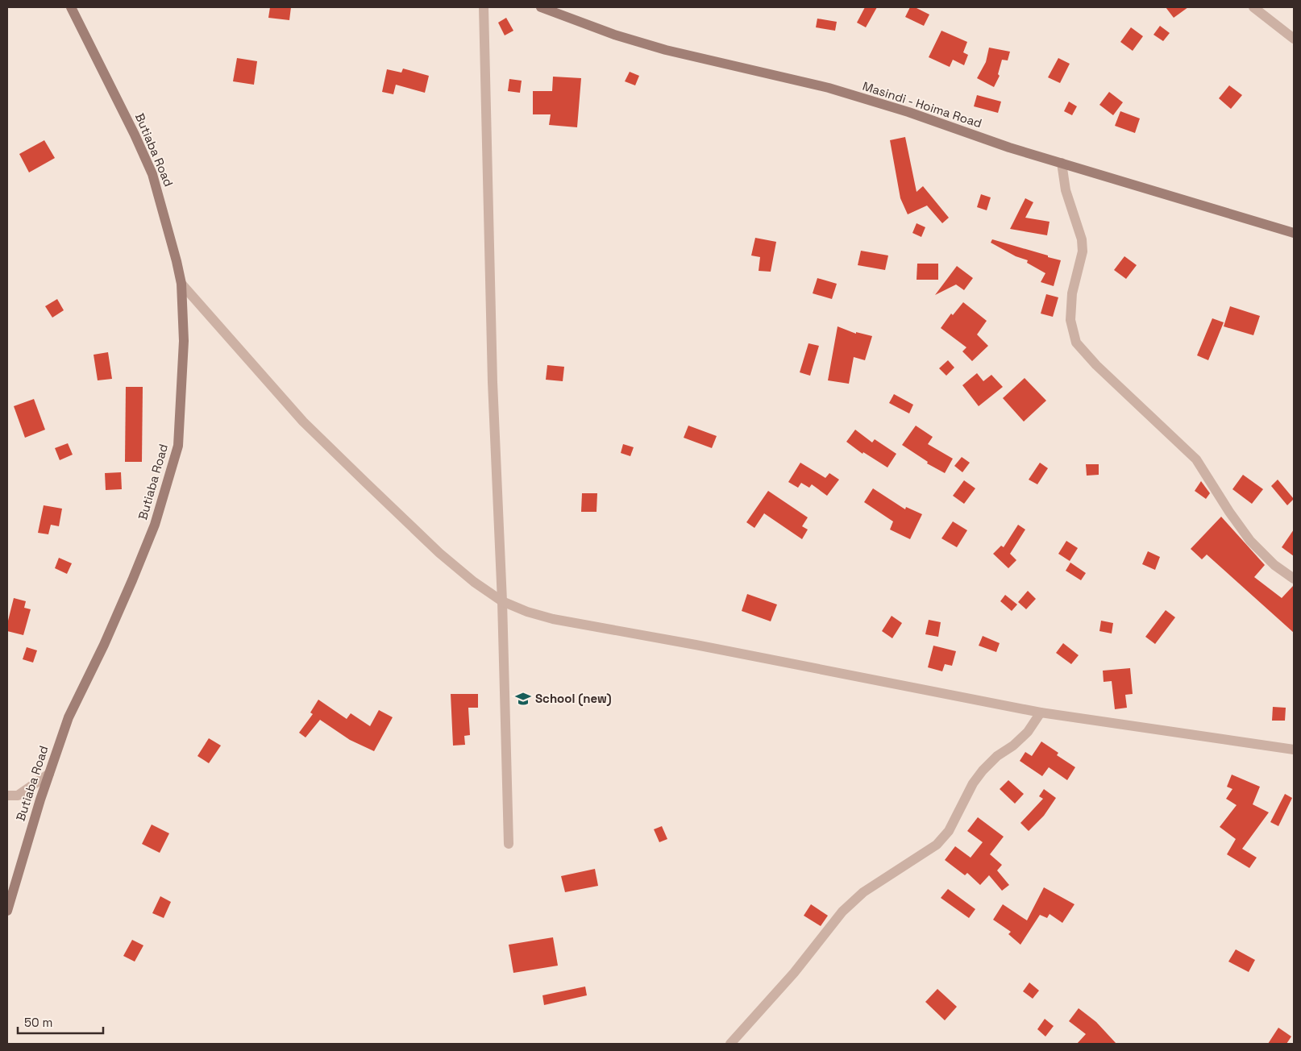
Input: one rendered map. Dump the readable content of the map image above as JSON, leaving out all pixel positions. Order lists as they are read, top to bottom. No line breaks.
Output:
{"streets":{"main road":["Masindi - Hoima Road","Butiaba Road"]},"places":{"school or university":["School (new)"]},"scale_bar":"50 m"}
